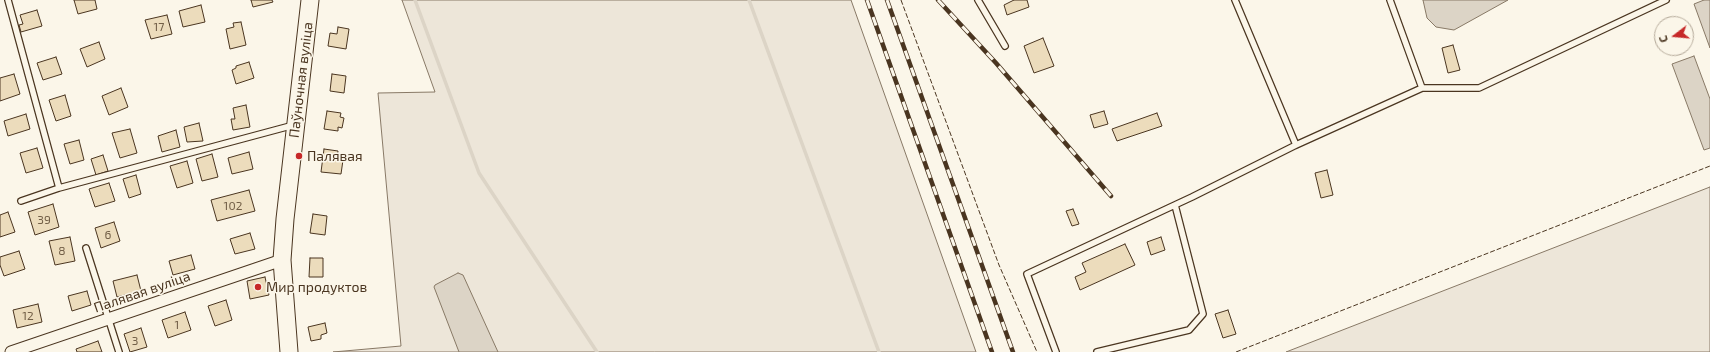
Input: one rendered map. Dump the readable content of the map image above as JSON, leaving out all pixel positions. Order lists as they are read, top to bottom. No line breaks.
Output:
{"streets":{"main road":["Паўночная вуліца"],"street":["Палявая вуліца"]},"crossings":[["Паўночная вуліца","Палявая вуліца"]],"places":["Палявая","Мир продуктов"],"house_numbers":["17","102","39","6","8","12","1","3"],"north":"left"}
